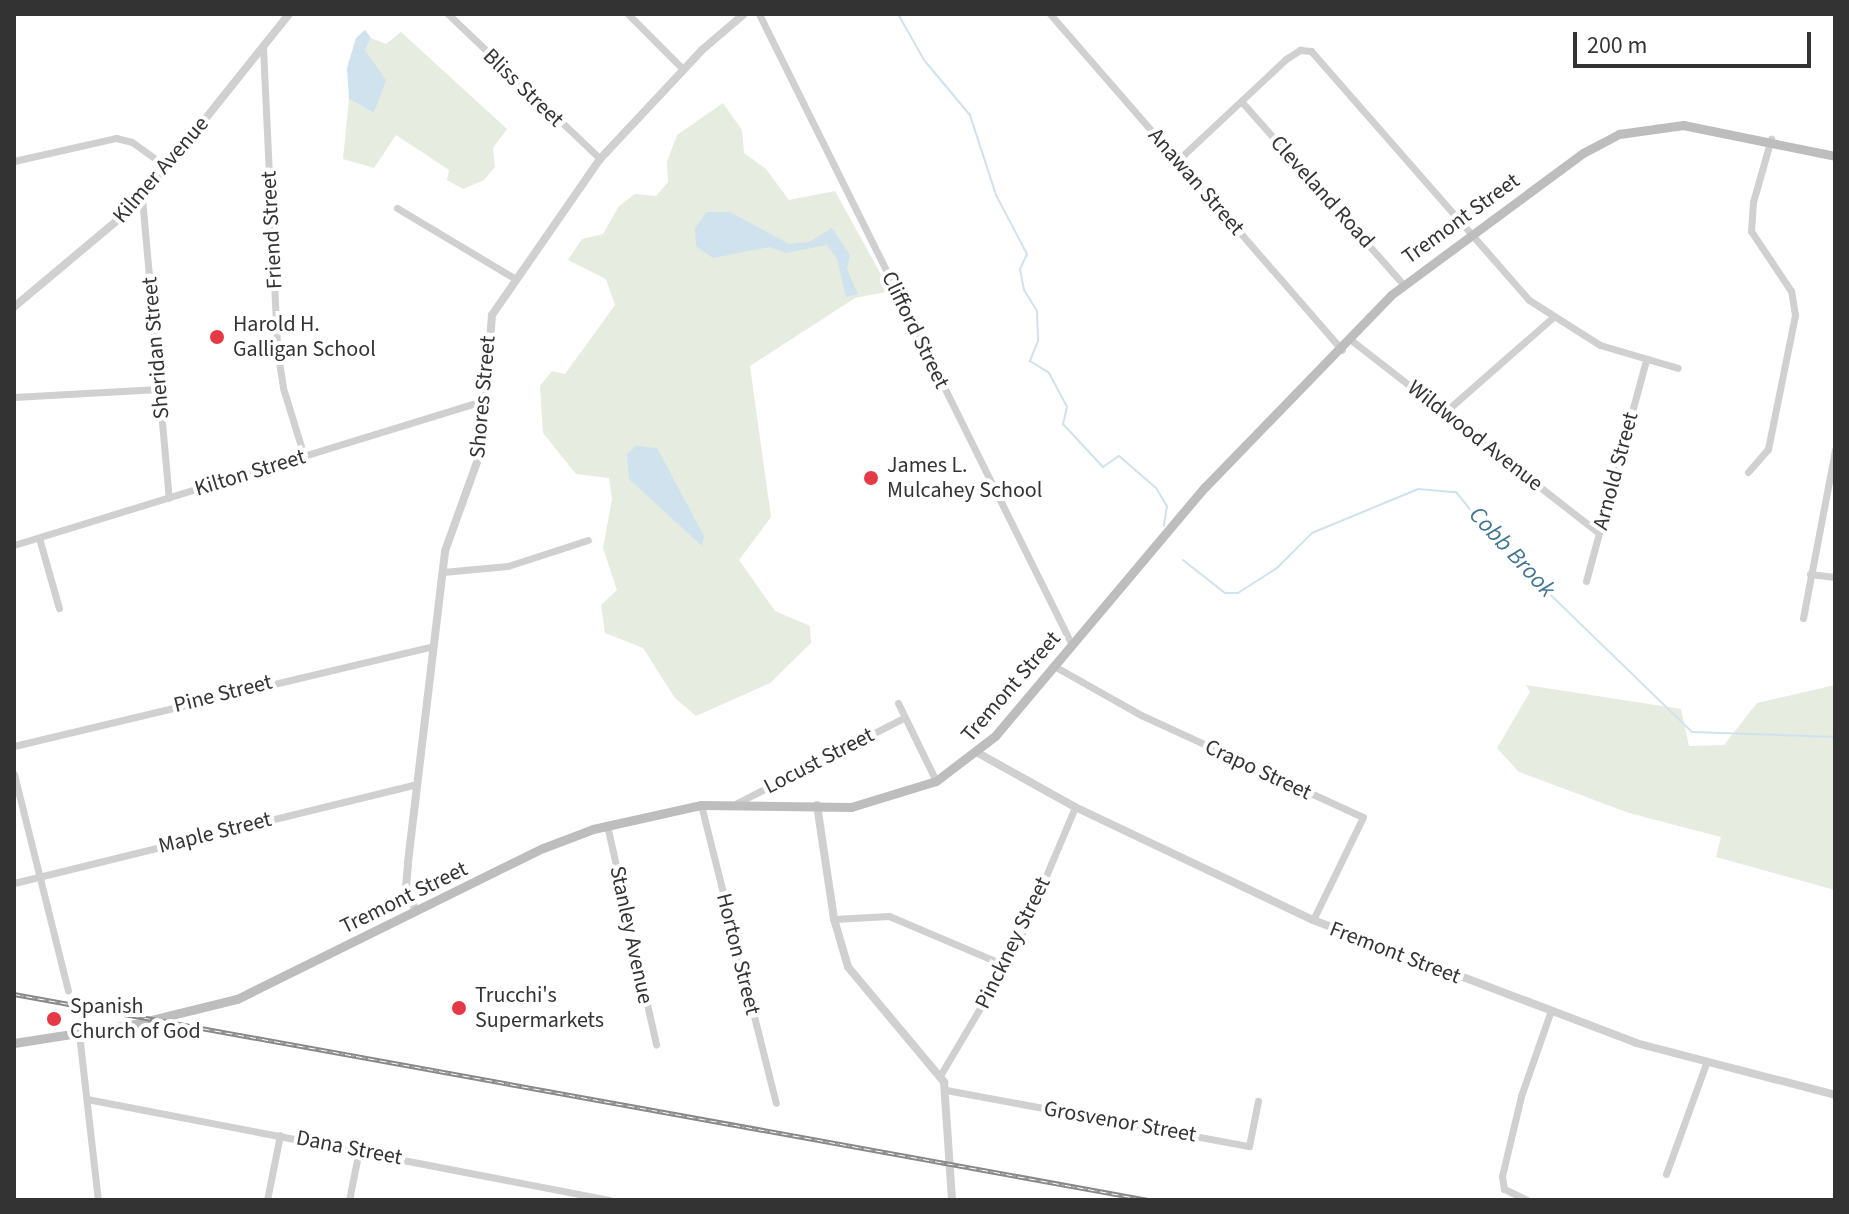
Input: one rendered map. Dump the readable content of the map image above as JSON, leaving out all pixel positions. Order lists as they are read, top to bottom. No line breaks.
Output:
{"streets":{"main road":["Tremont Street"],"street":["Bliss Street","Kilmer Avenue","Anawan Street","Cleveland Road","Friend Street","Clifford Street","Sheridan Street","Shores Street","Wildwood Avenue","Arnold Street","Kilton Street","Pine Street","Locust Street","Crapo Street","Maple Street","Stanley Avenue","Pinckney Street","Fremont Street","Horton Street","Grosvenor Street","Dana Street"]},"crossings":[["Bliss Street","Shores Street"],["Kilmer Avenue","Friend Street"],["Kilmer Avenue","Sheridan Street"],["Anawan Street","Tremont Street"],["Cleveland Road","Tremont Street"],["Tremont Street","Clifford Street"],["Tremont Street","Shores Street"],["Tremont Street","Wildwood Avenue"],["Tremont Street","Locust Street"],["Tremont Street","Crapo Street"],["Tremont Street","Stanley Avenue"],["Tremont Street","Fremont Street"],["Tremont Street","Horton Street"],["Friend Street","Kilton Street"],["Sheridan Street","Kilton Street"],["Shores Street","Kilton Street"],["Shores Street","Pine Street"],["Shores Street","Maple Street"],["Wildwood Avenue","Arnold Street"],["Crapo Street","Fremont Street"],["Pinckney Street","Fremont Street"]],"water":["Cobb Brook"],"places":["Harold H. Galligan School","James L. Mulcahey School","Trucchi's Supermarkets","Spanish Church of God"],"scale_bar":"200 m"}
